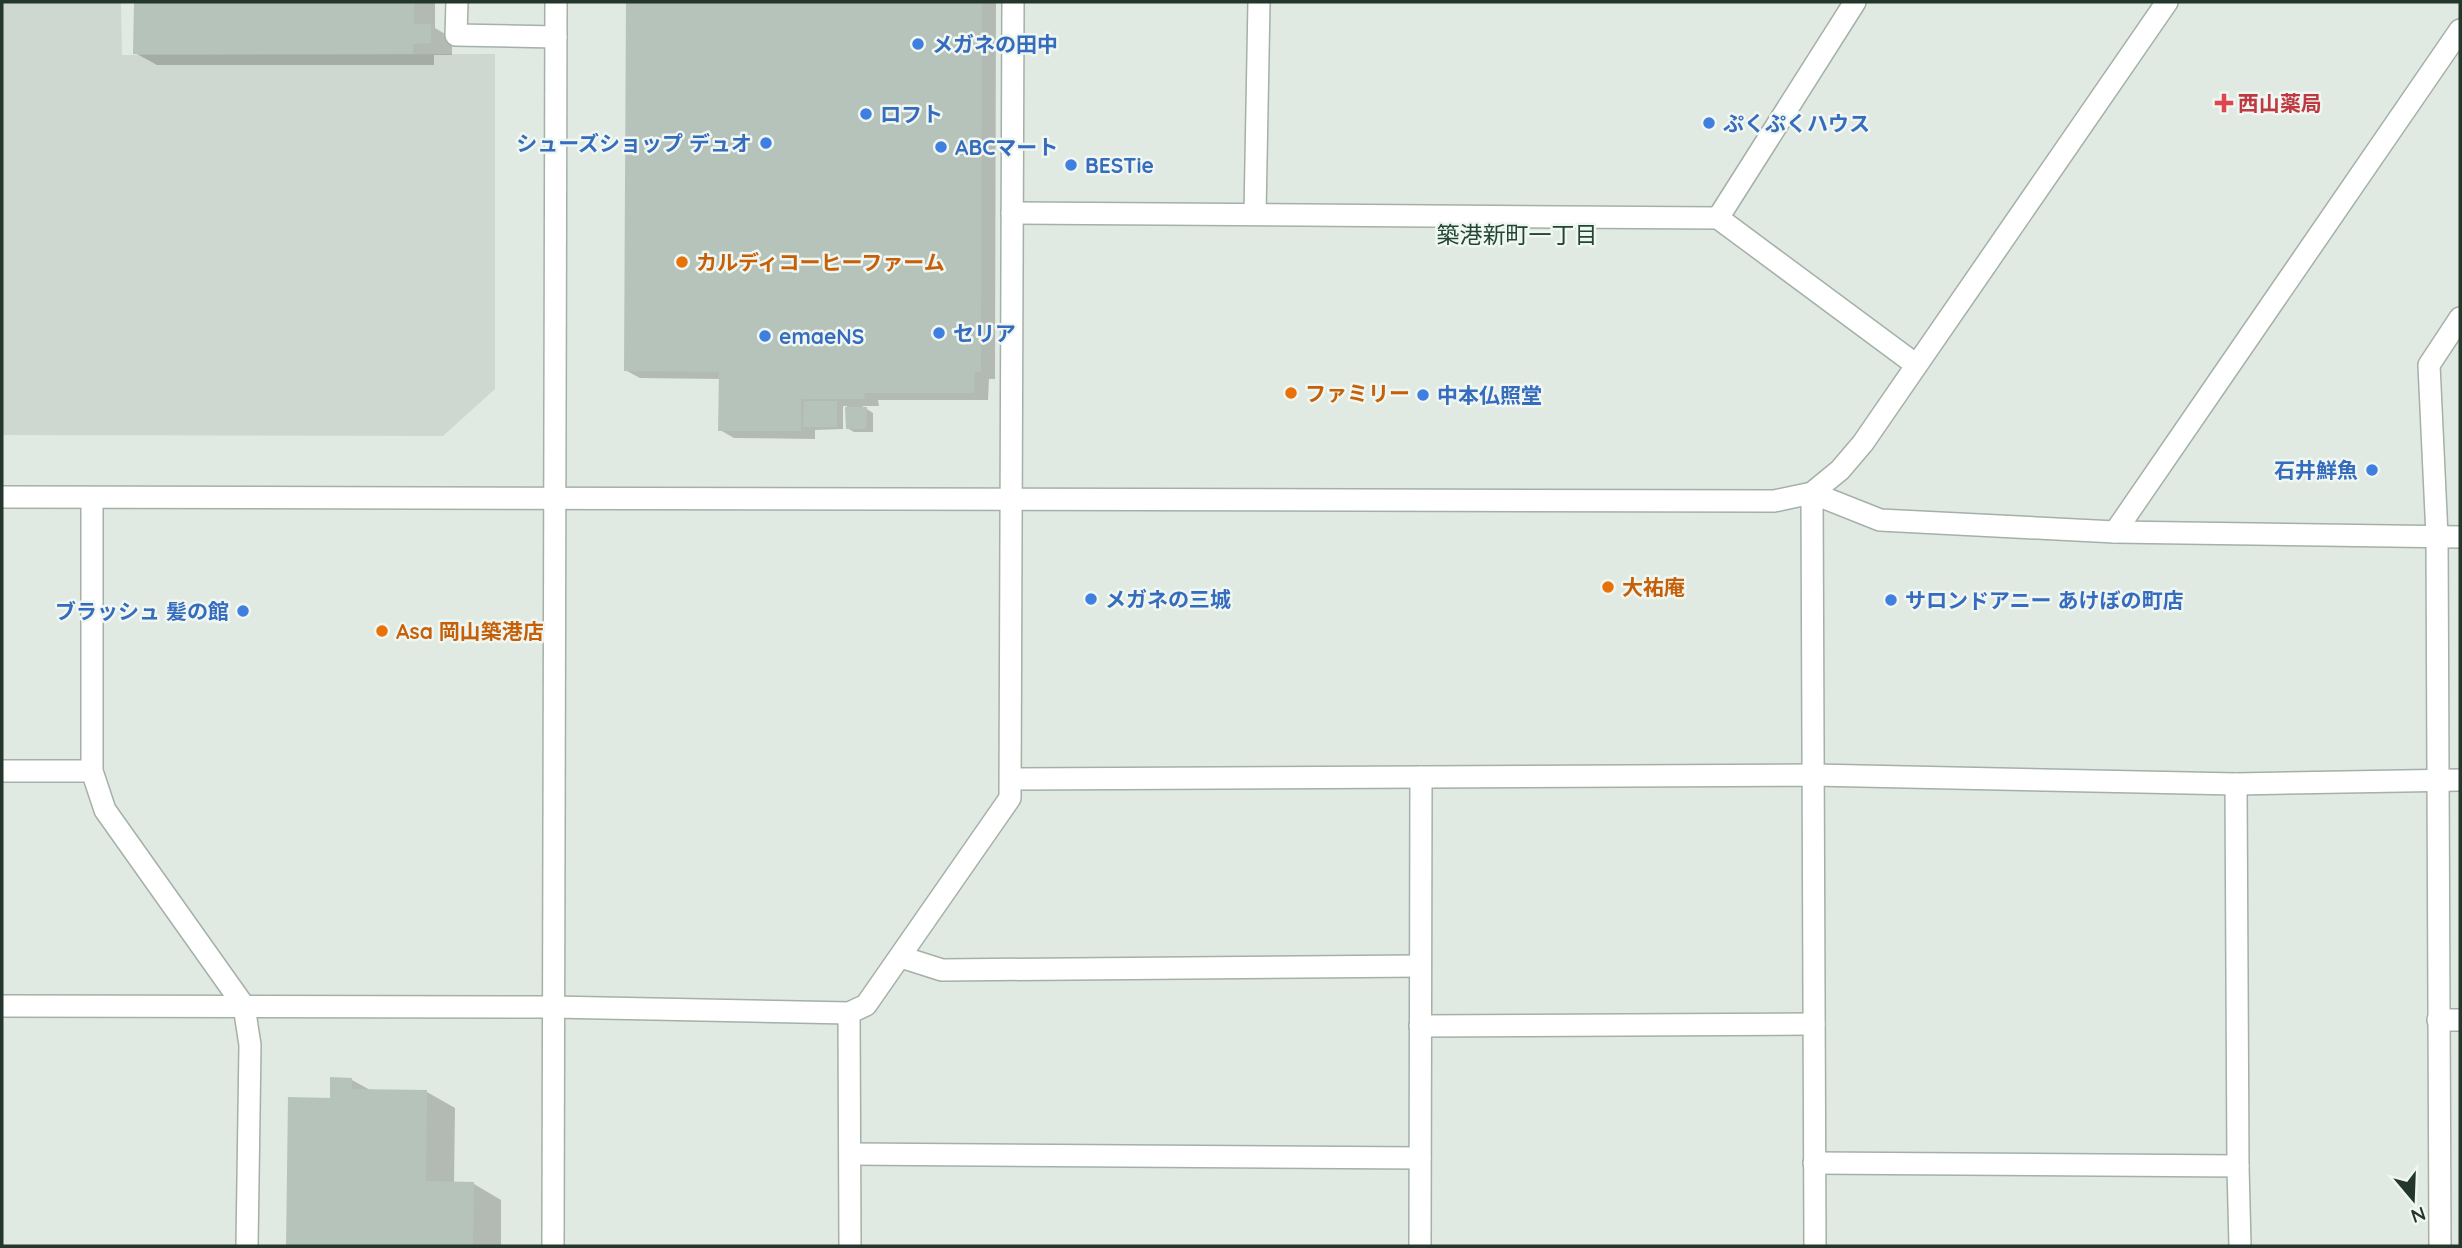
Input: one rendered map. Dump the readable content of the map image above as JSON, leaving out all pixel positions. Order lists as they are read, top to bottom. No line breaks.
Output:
{"districts":["築港新町一丁目"],"places":{"other":["メガネの田中","ロフト","ぷくぷくハウス","シューズショップ デュオ","ABCマート","BESTie","カルディコーヒーファーム","セリア","emaeNS","ファミリー","中本仏照堂","石井鮮魚","大祐庵","メガネの三城","サロンドアニー あけぼの町店","ブラッシュ 髪の館","Asa 岡山築港店"],"health":["西山薬局"]},"north":"bottom"}
